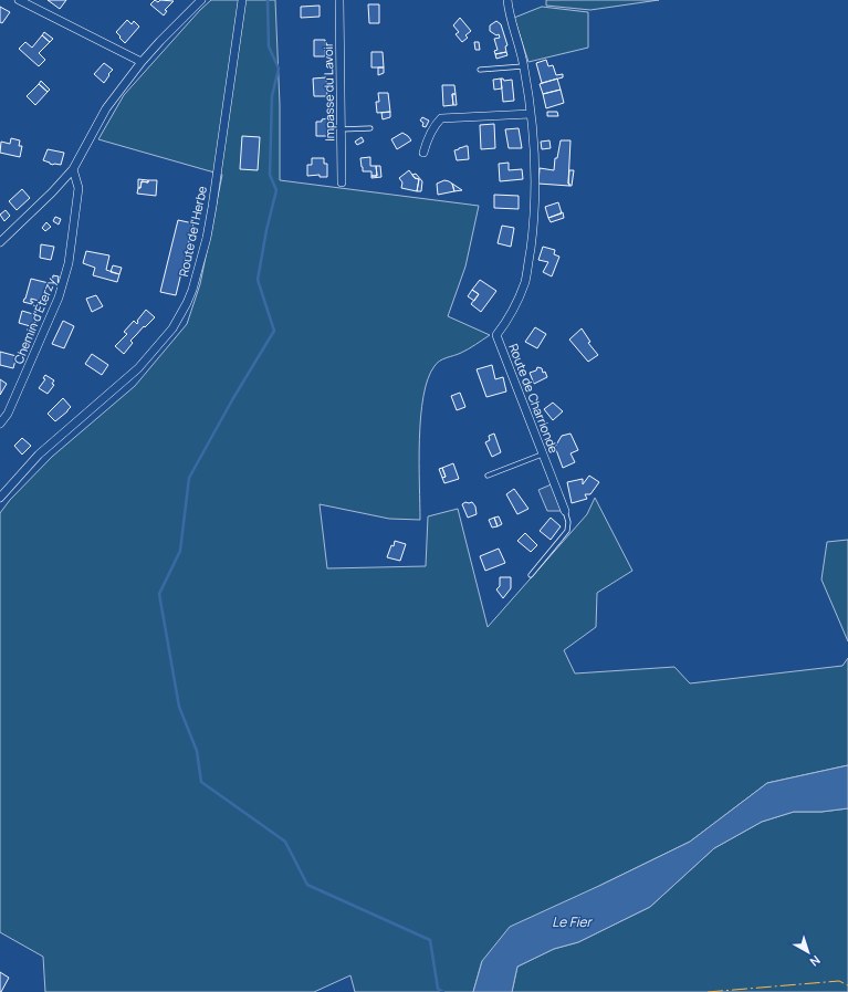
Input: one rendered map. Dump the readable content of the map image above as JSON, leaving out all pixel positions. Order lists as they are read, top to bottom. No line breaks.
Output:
{"streets":{"street":["Impasse du Lavoir","Route de l'Herbe","Chemin d'Éterzy","Route de Charrionde"]},"water":["Le Fier"],"north":"bottom right"}
